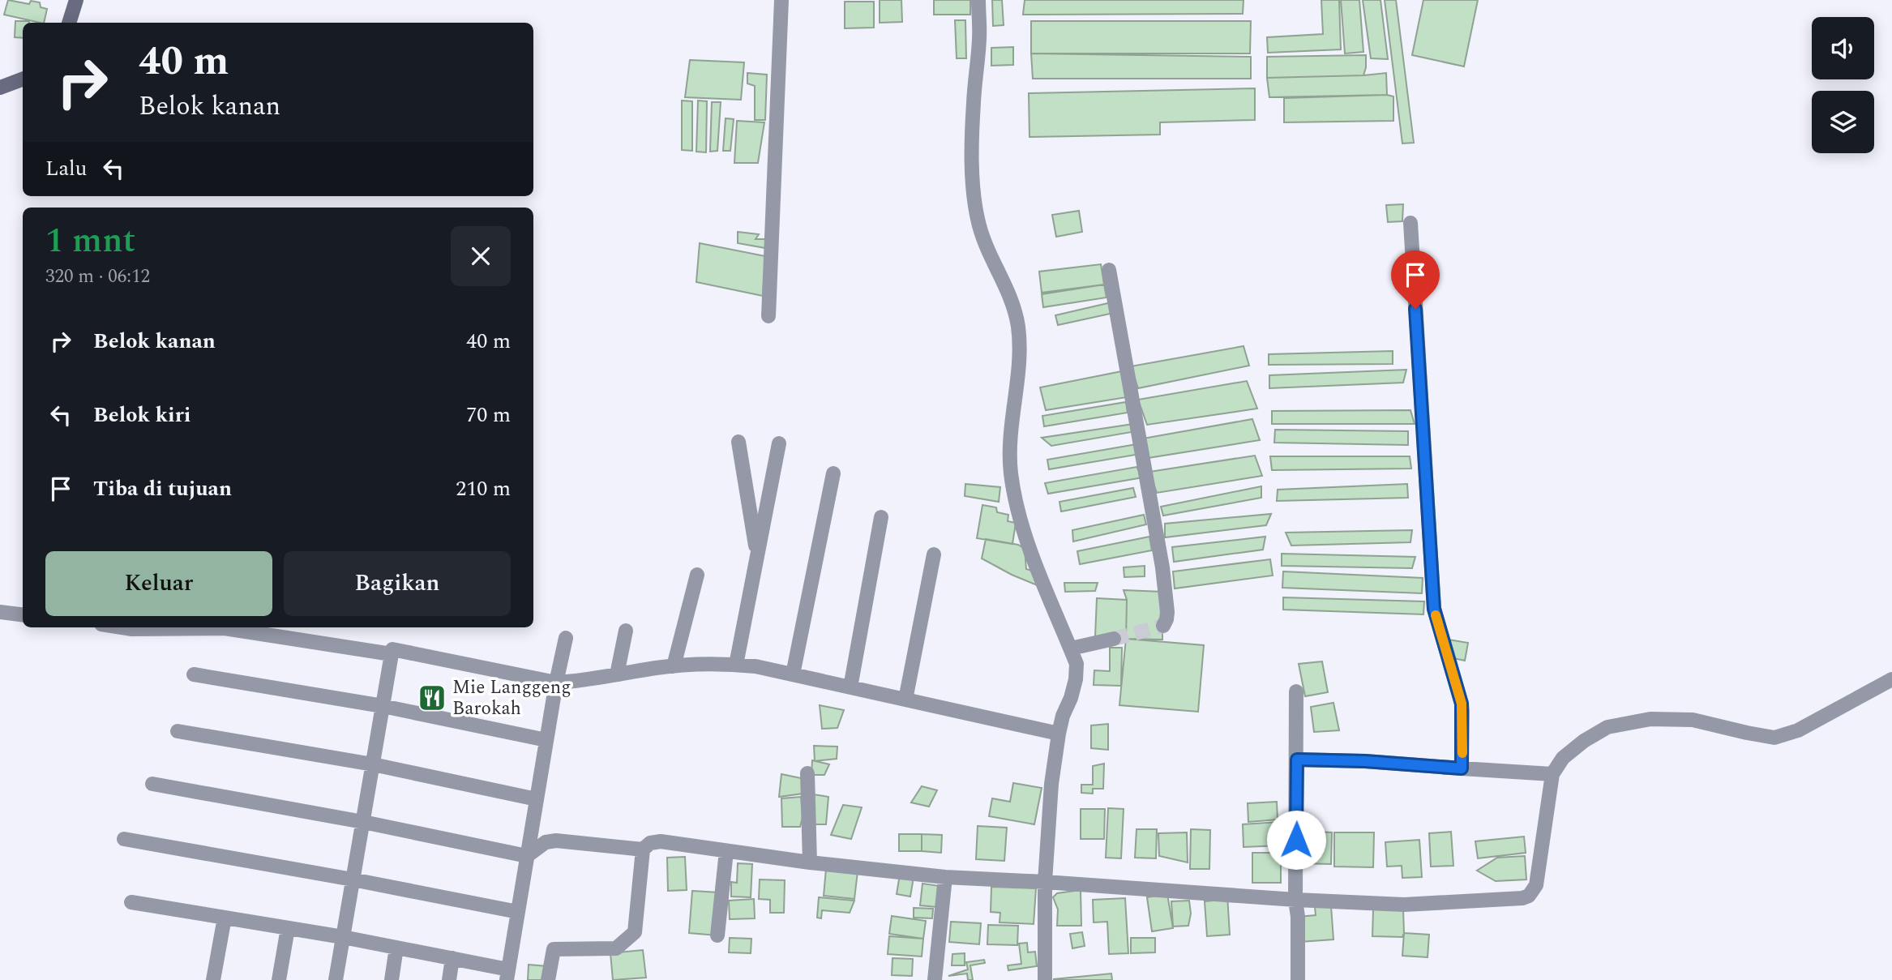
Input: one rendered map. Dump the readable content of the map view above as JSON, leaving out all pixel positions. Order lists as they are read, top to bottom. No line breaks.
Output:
{"places":{"restaurant":["Mie Langgeng Barokah"]},"page":{"turn":["40 m","Belok kanan"],"then":"Lalu","heading":["1 mnt","320 m · 06:12"],"list":[{"name":"Belok kanan","value":"40 m"},{"name":"Belok kiri","value":"70 m"},{"name":"Tiba di tujuan","value":"210 m"}],"buttons":["Keluar","Bagikan"]}}
